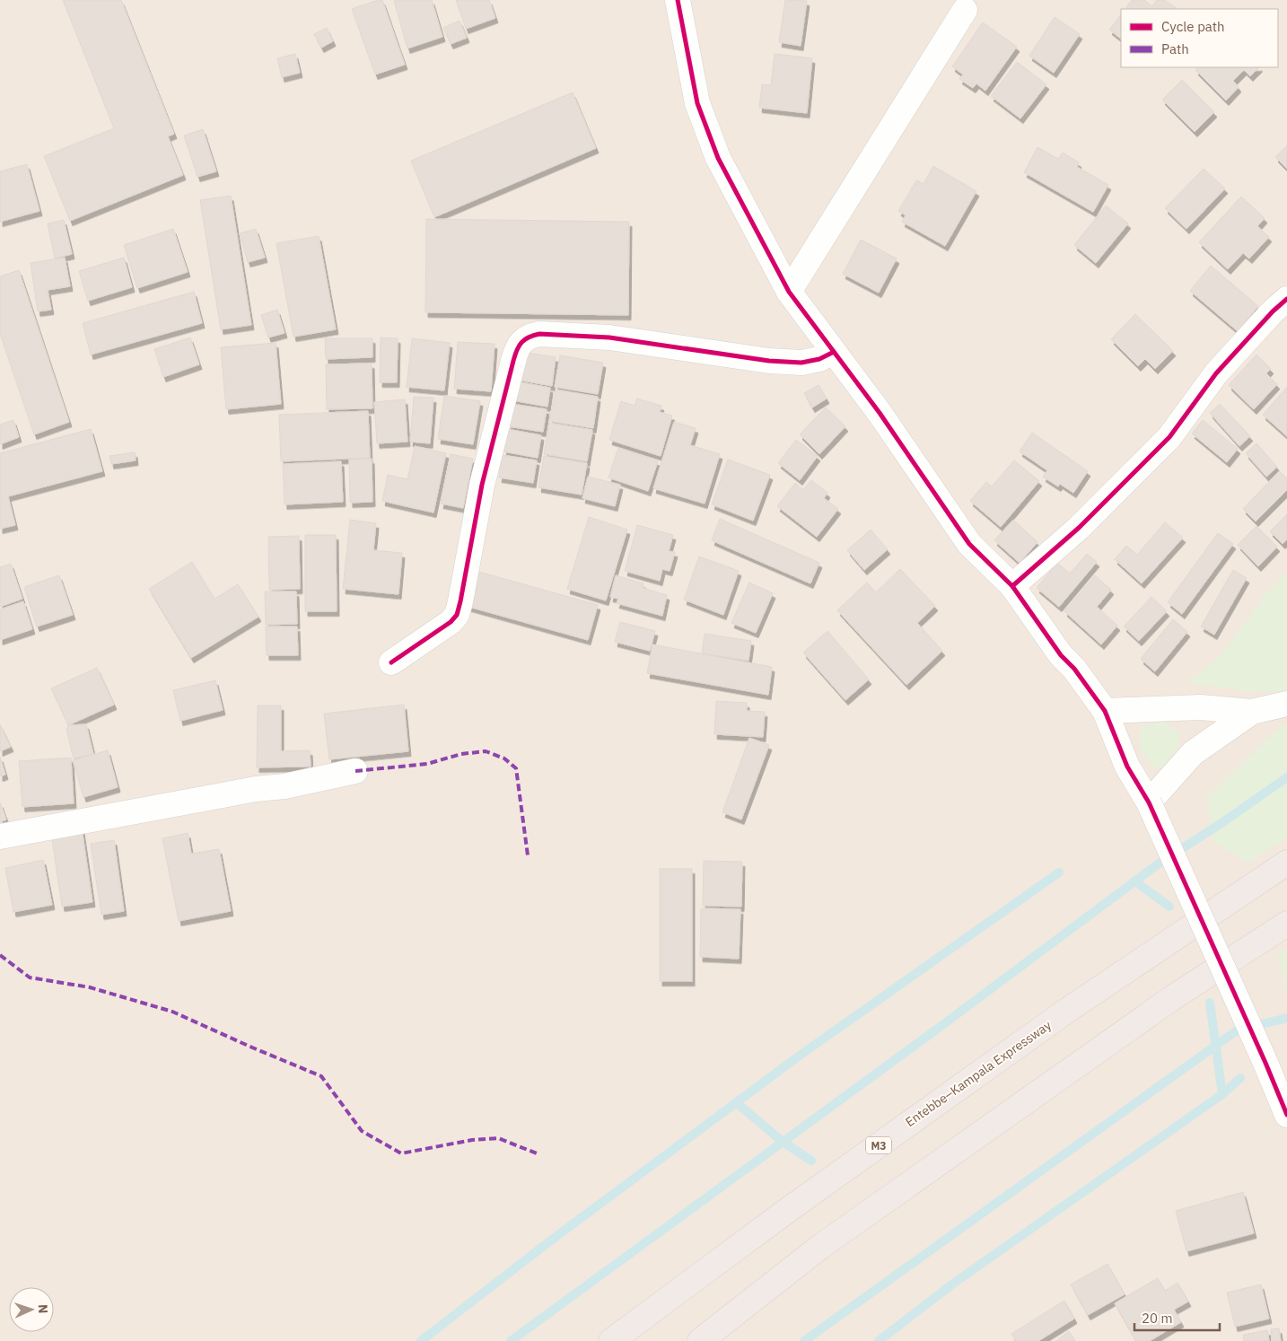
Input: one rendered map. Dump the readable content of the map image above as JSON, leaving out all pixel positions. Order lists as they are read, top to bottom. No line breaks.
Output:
{"streets":{"highway":["Entebbe–Kampala Expressway","M3"]},"legend":["Cycle path","Path"],"scale_bar":"20 m","north":"right"}
